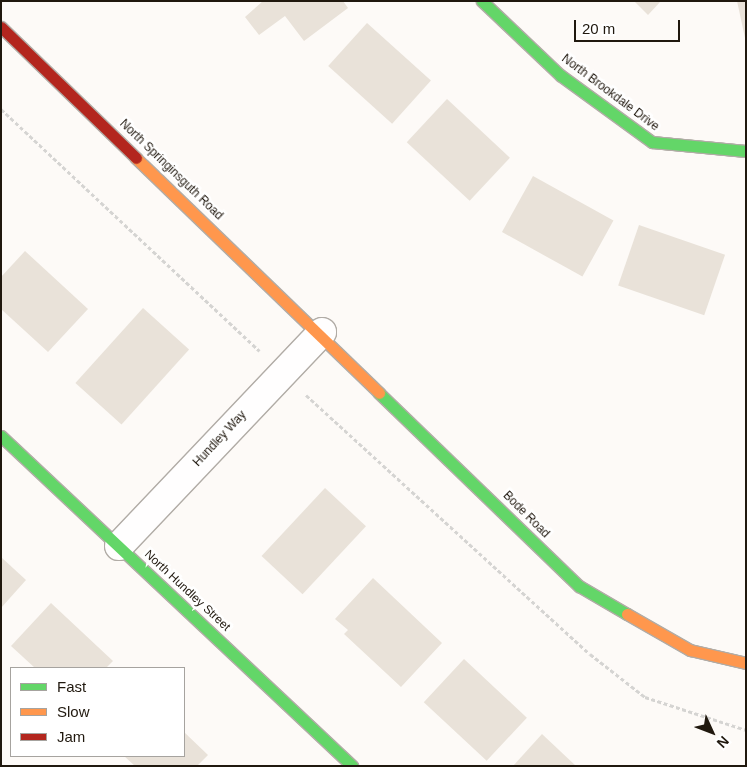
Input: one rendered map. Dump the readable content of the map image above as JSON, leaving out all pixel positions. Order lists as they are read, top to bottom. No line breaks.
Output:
{"streets":{"street":["North Brookdale Drive","North Springinsguth Road","Hundley Way","Bode Road","North Hundley Street"]},"crossings":[["North Springinsguth Road","Hundley Way"],["North Springinsguth Road","Bode Road"],["Hundley Way","Bode Road"],["Hundley Way","North Hundley Street"]],"legend":["Fast","Slow","Jam"],"scale_bar":"20 m","north":"bottom right"}
